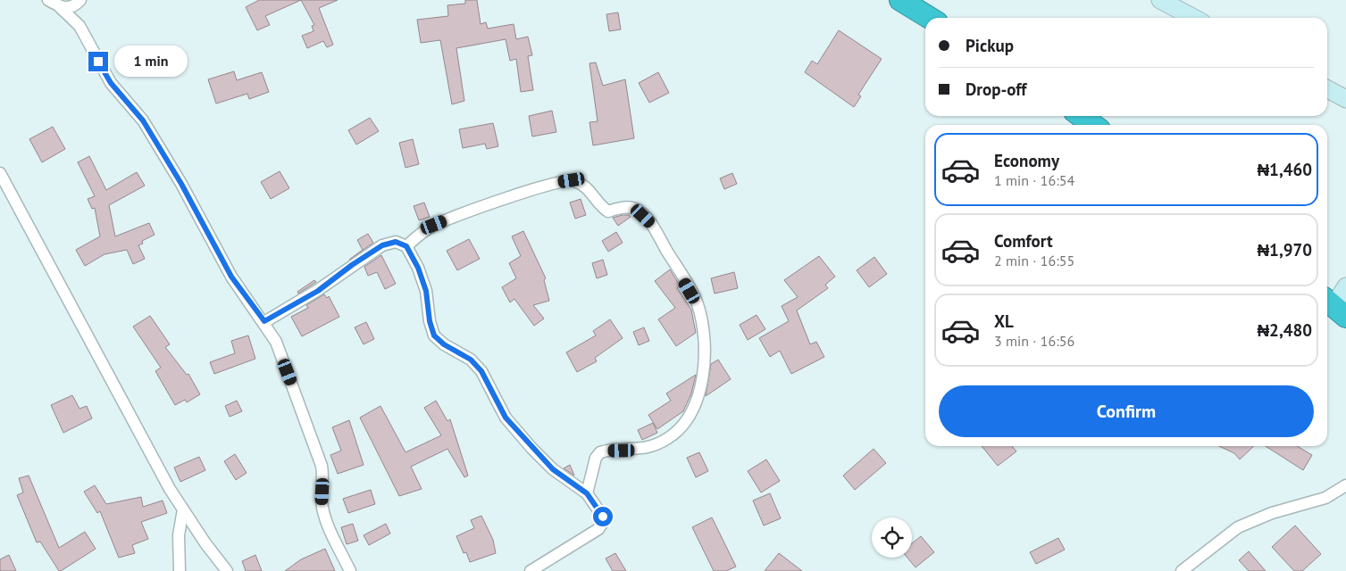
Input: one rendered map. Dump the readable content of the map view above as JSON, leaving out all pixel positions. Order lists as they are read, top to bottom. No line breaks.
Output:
{"page":{"banner":["Pickup","Drop-off"],"bubble":"1 min","list":[{"name":"Economy","note":"1 min · 16:54","value":"₦1,460"},{"name":"Comfort","note":"2 min · 16:55","value":"₦1,970"},{"name":"XL","note":"3 min · 16:56","value":"₦2,480"}],"buttons":"Confirm"}}
